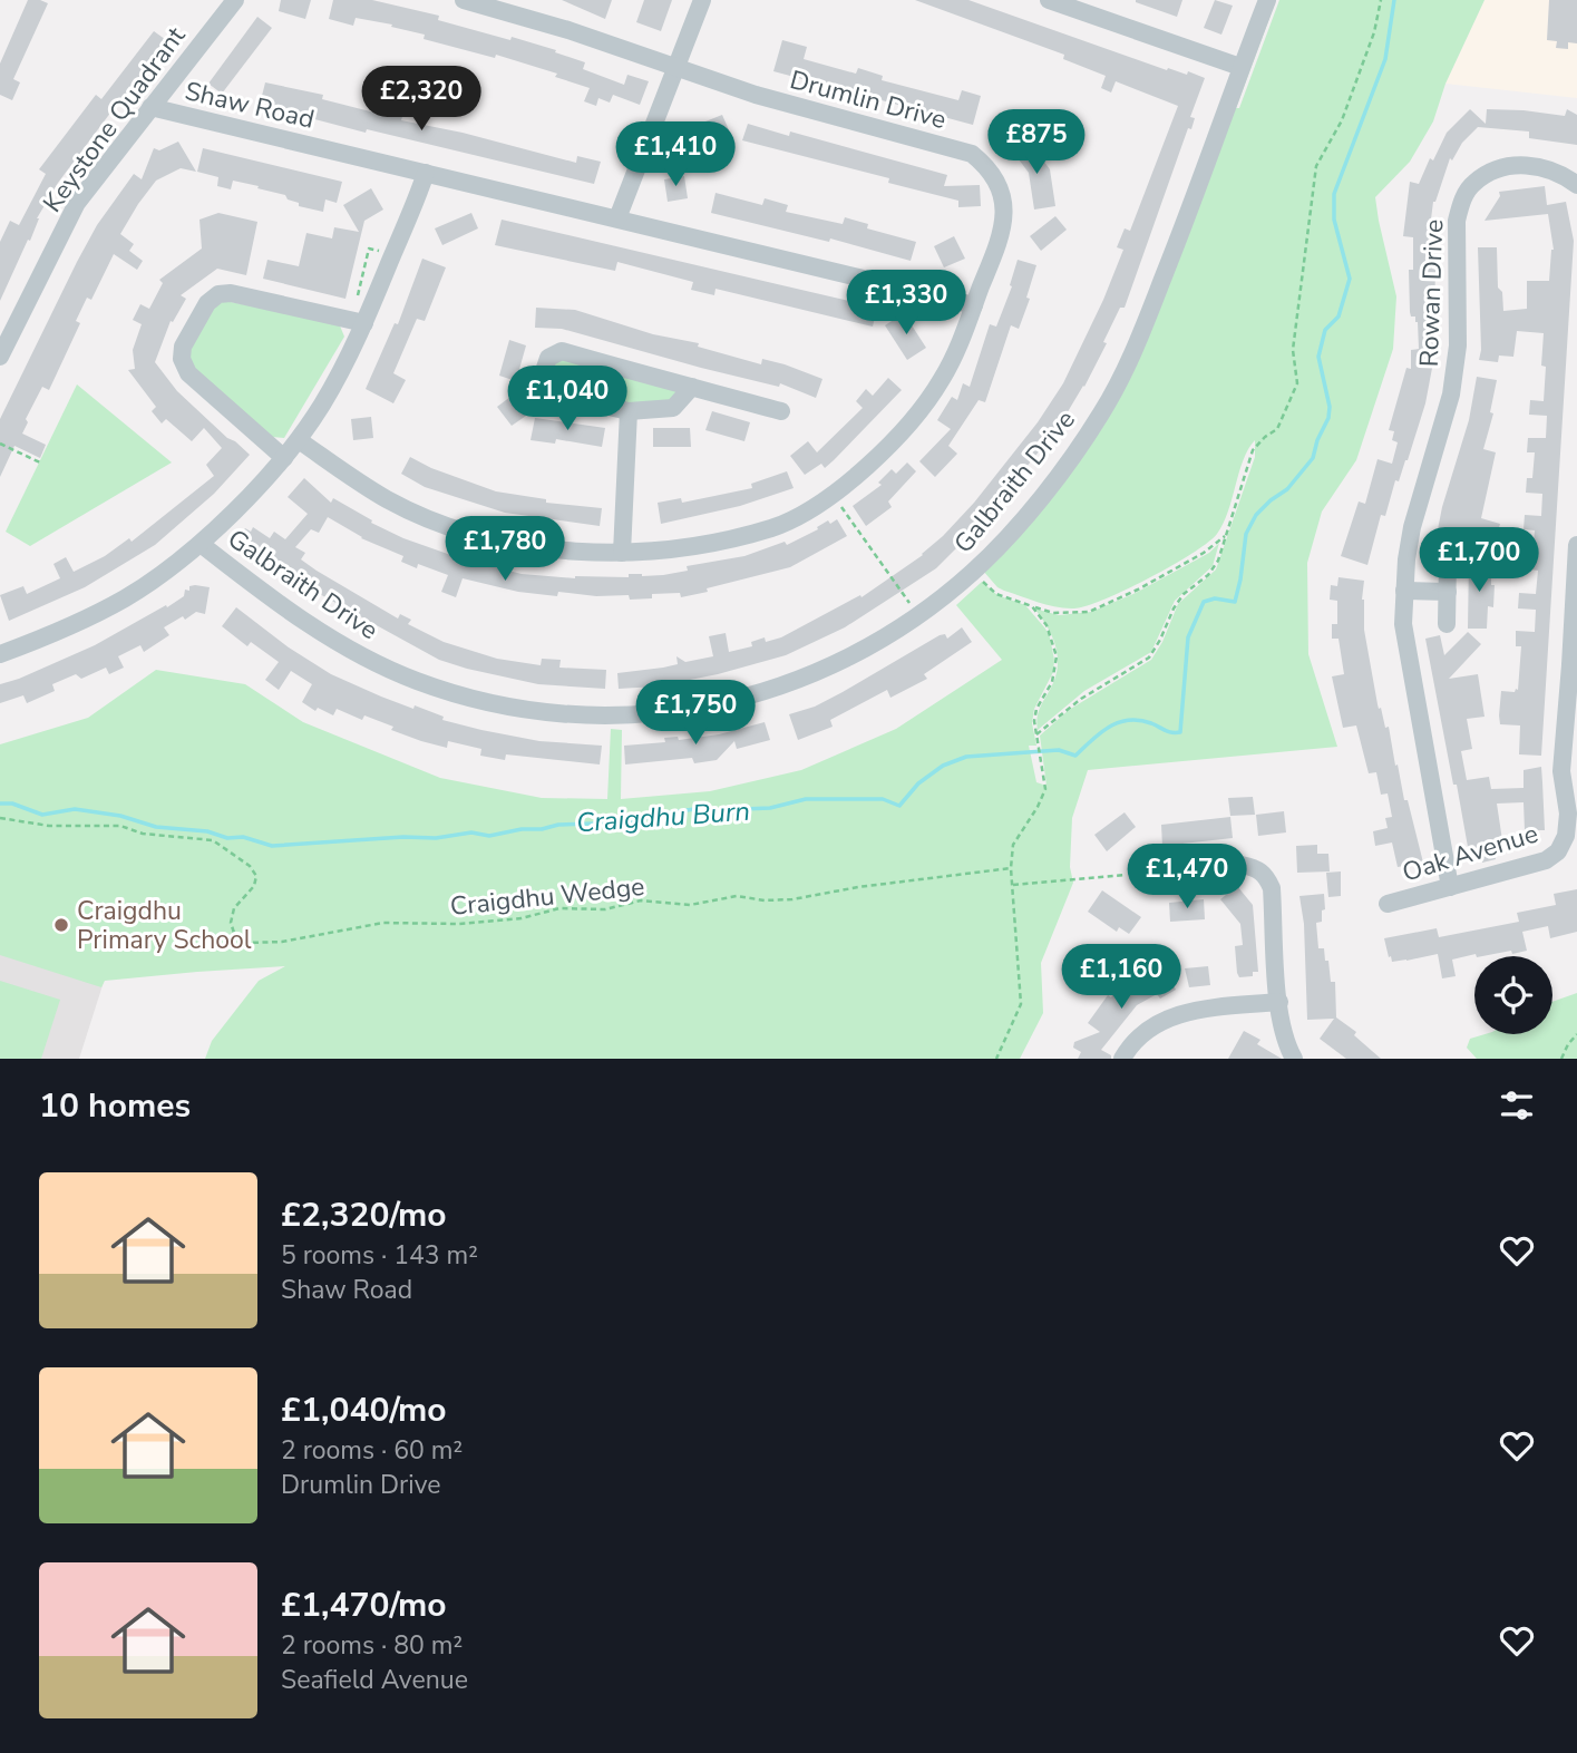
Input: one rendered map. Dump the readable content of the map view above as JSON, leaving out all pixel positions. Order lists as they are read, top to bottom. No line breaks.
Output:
{"streets":{"street":["Drumlin Drive","Shaw Road","Keystone Quadrant","Rowan Drive","Galbraith Drive","Oak Avenue"],"path":["Craigdhu Wedge"]},"crossings":[["Drumlin Drive","Shaw Road"],["Shaw Road","Keystone Quadrant"],["Rowan Drive","Oak Avenue"]],"water":["Craigdhu Burn"],"places":["Craigdhu Primary School"],"page":{"price":["£2,320","£875","£1,410","£1,330","£1,040","£1,780","£1,700","£1,750","£1,470","£1,160"],"heading":"10 homes","list":[{"name":"£2,320/mo","note":"5 rooms · 143 m² · Shaw Road"},{"name":"£1,040/mo","note":"2 rooms · 60 m² · Drumlin Drive"},{"name":"£1,470/mo","note":"2 rooms · 80 m² · Seafield Avenue"}]}}
